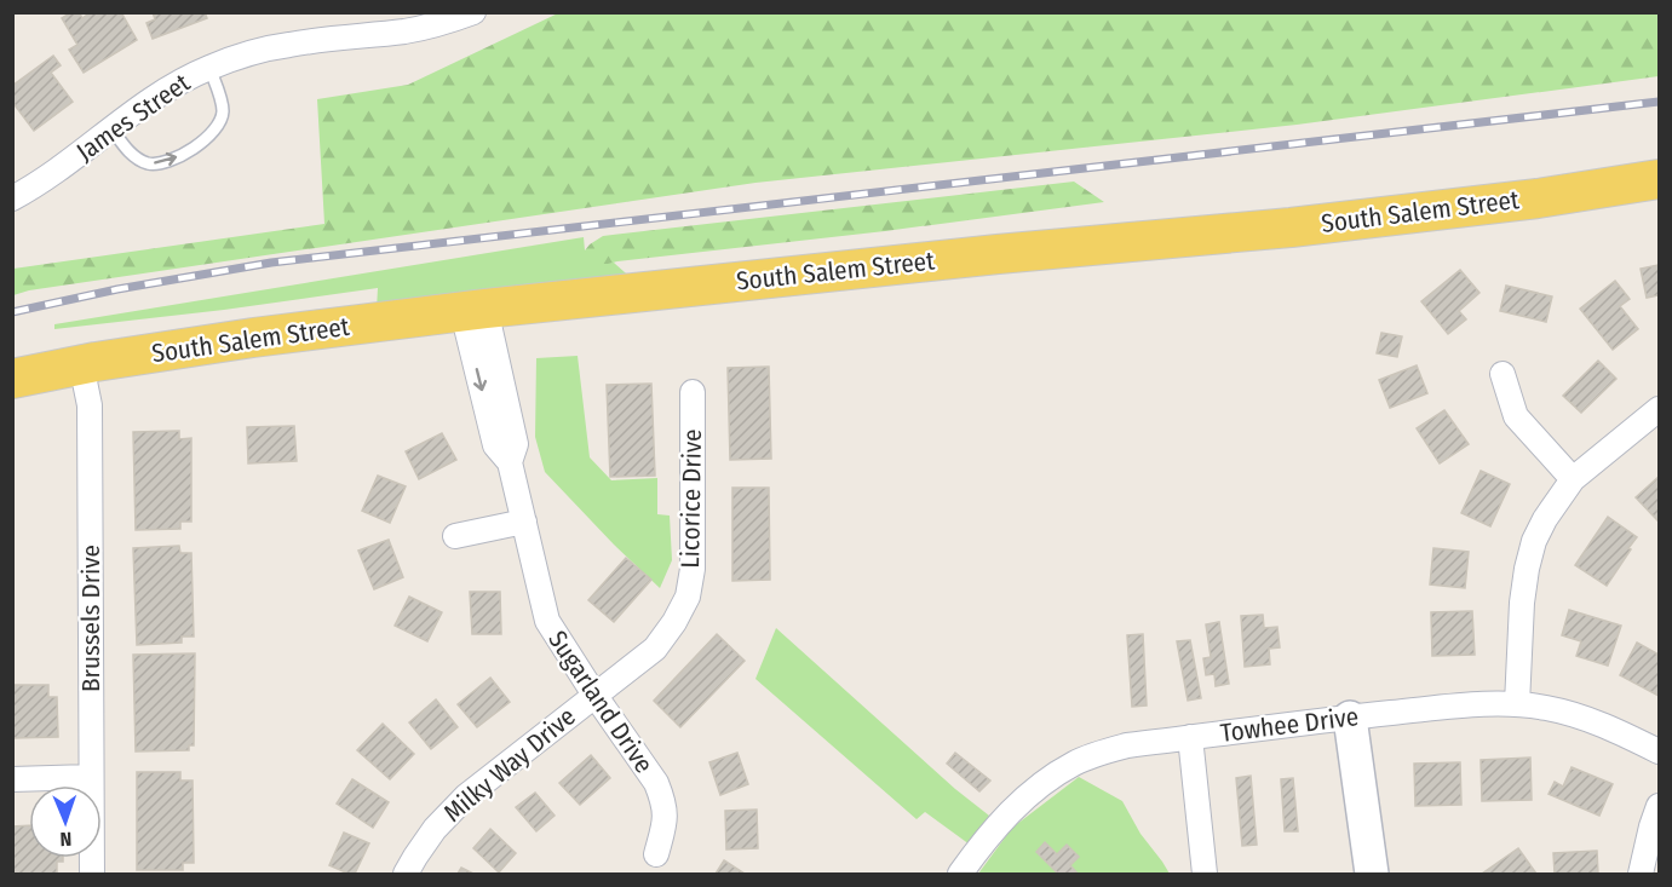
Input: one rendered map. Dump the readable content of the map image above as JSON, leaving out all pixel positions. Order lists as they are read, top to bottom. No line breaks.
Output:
{"streets":{"main road":["South Salem Street"],"street":["James Street","Licorice Drive","Brussels Drive","Sugarland Drive","Towhee Drive","Milky Way Drive"]},"crossings":[["South Salem Street","Brussels Drive"],["South Salem Street","Sugarland Drive"],["Licorice Drive","Sugarland Drive"],["Licorice Drive","Milky Way Drive"],["Sugarland Drive","Milky Way Drive"]],"north":"bottom"}
